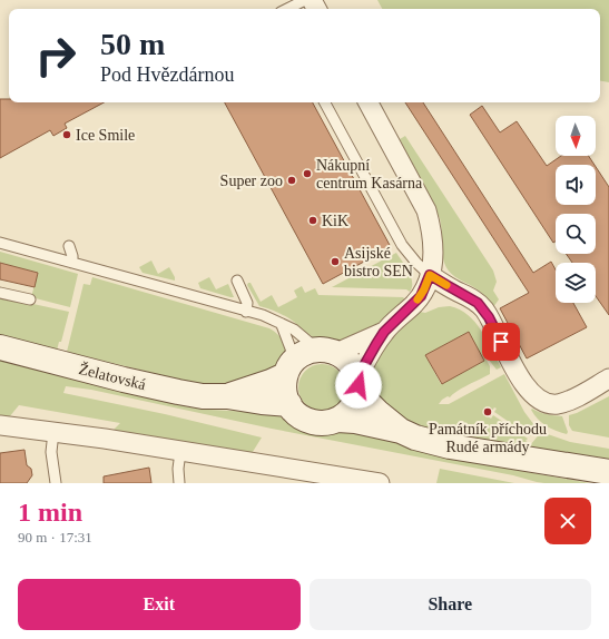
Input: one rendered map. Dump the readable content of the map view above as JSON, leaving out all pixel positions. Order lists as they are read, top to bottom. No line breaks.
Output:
{"streets":{"main road":["Želatovská"]},"places":["Ice Smile","Nákupní centrum Kasárna","Super zoo","KiK","Asijské bistro SEN","Památník příchodu Rudé armády"],"north":"bottom","page":{"turn":["50 m","Pod Hvězdárnou"],"heading":["1 min","90 m · 17:31"],"buttons":["Exit","Share"]}}
